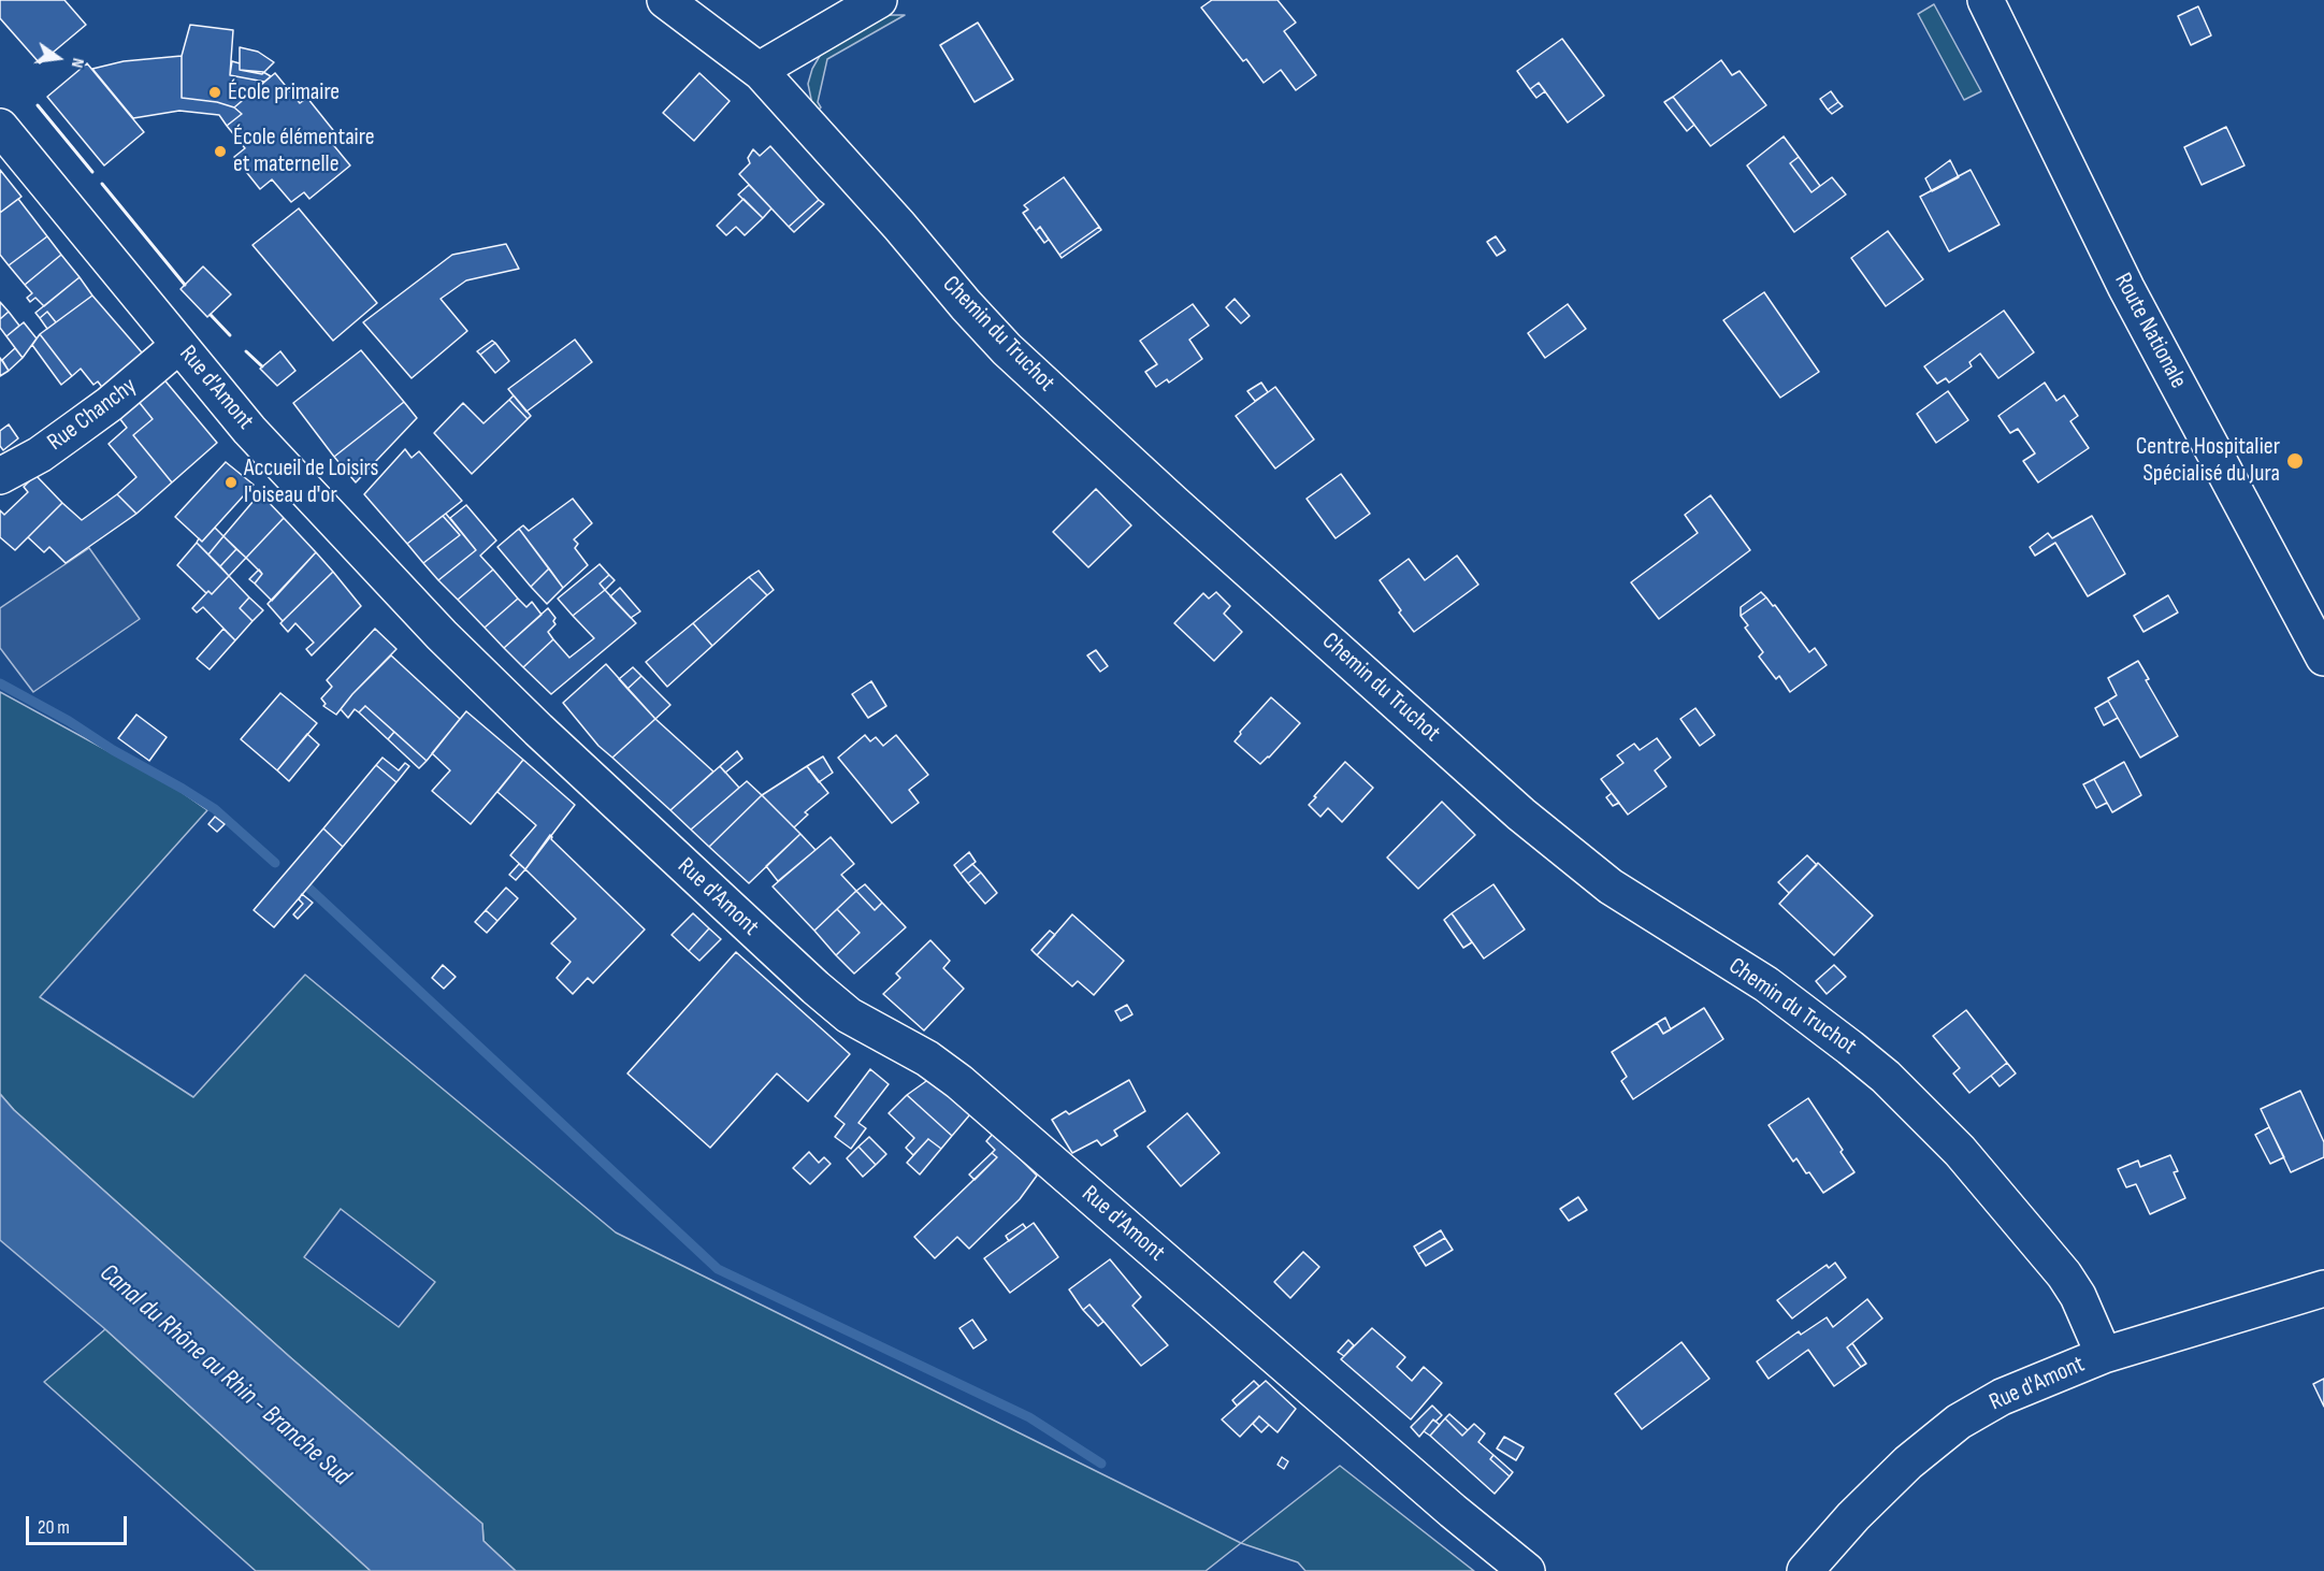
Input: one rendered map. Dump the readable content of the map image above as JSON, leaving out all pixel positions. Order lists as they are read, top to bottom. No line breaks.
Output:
{"streets":{"street":["Route Nationale","Chemin du Truchot","Rue d'Amont","Rue Chanchy"]},"crossings":[["Chemin du Truchot","Rue d'Amont"],["Rue d'Amont","Rue Chanchy"]],"water":["Canal du Rhône au Rhin - Branche Sud"],"places":["École primaire","École élémentaire et maternelle","Centre Hospitalier Spécialisé du Jura","Accueil de Loisirs l'oiseau d'or"],"scale_bar":"20 m","north":"right"}
